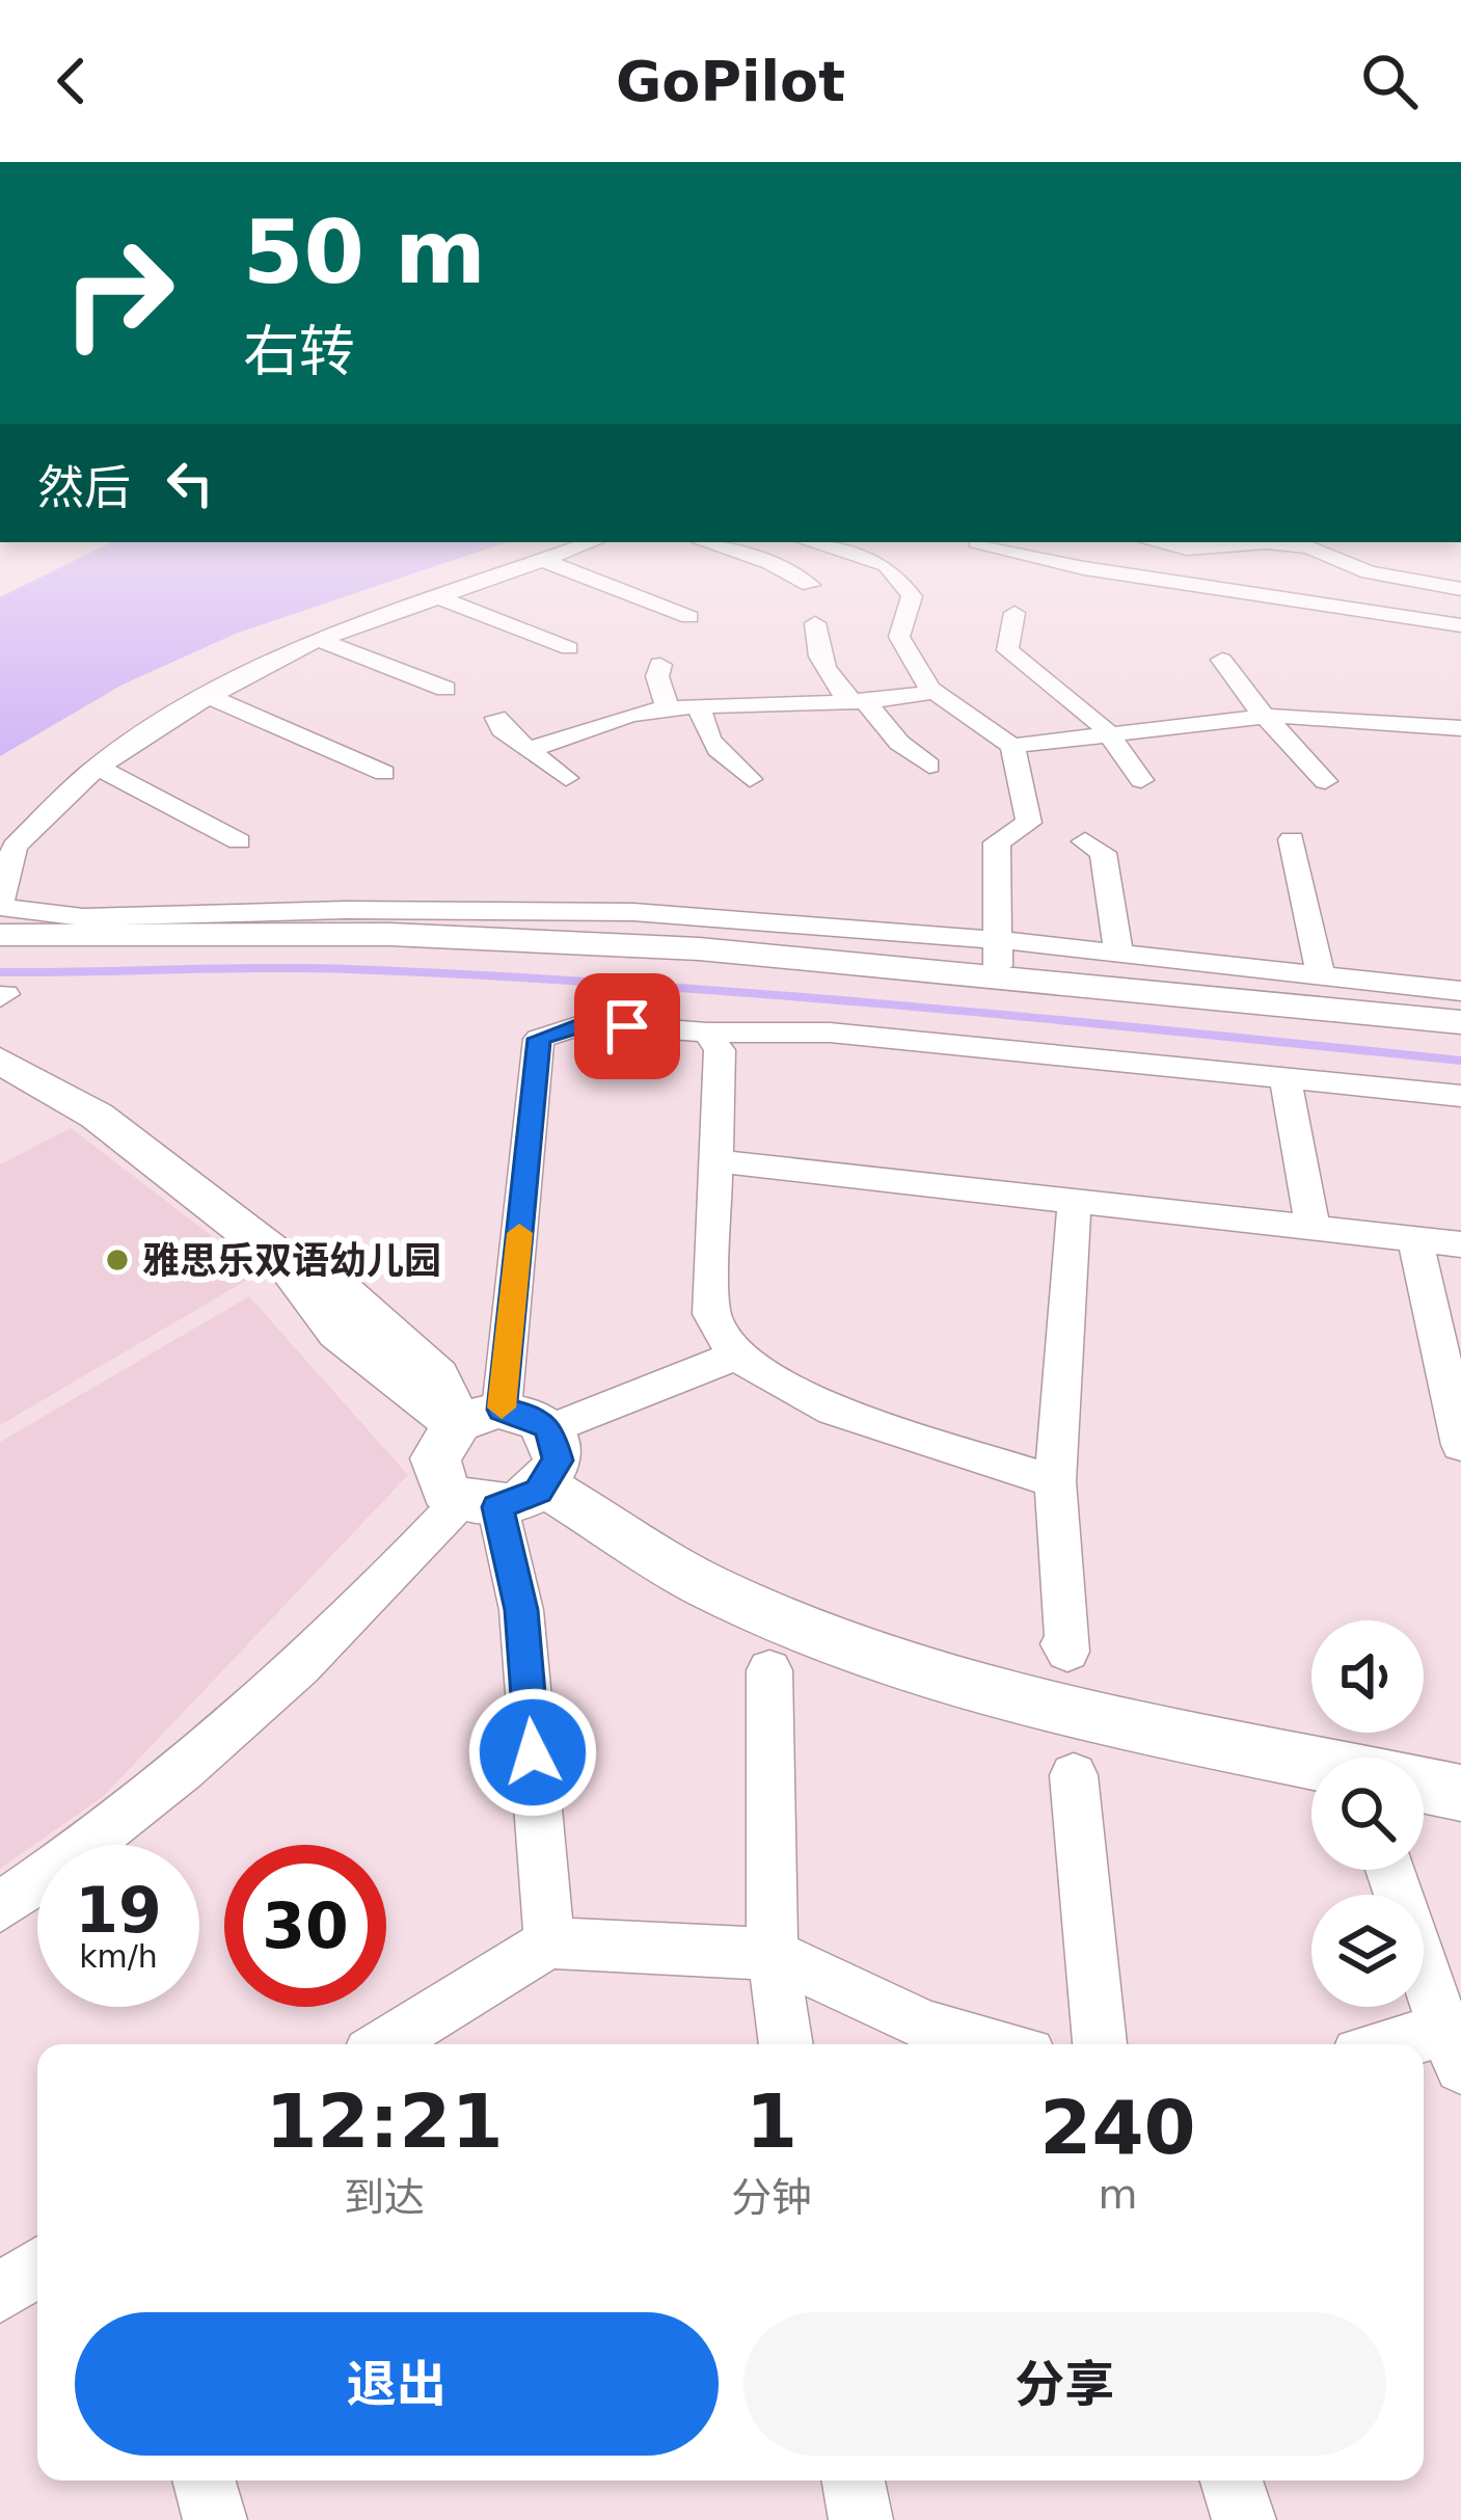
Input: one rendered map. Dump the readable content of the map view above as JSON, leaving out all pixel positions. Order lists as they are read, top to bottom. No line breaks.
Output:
{"places":["雅思乐双语幼儿园"],"page":{"header":"GoPilot","turn":["50 m","右转"],"then":"然后","speed":"19 km/h","limit":"30","eta":["12:21","到达","1","分钟","240","m"],"buttons":["退出","分享"]}}
